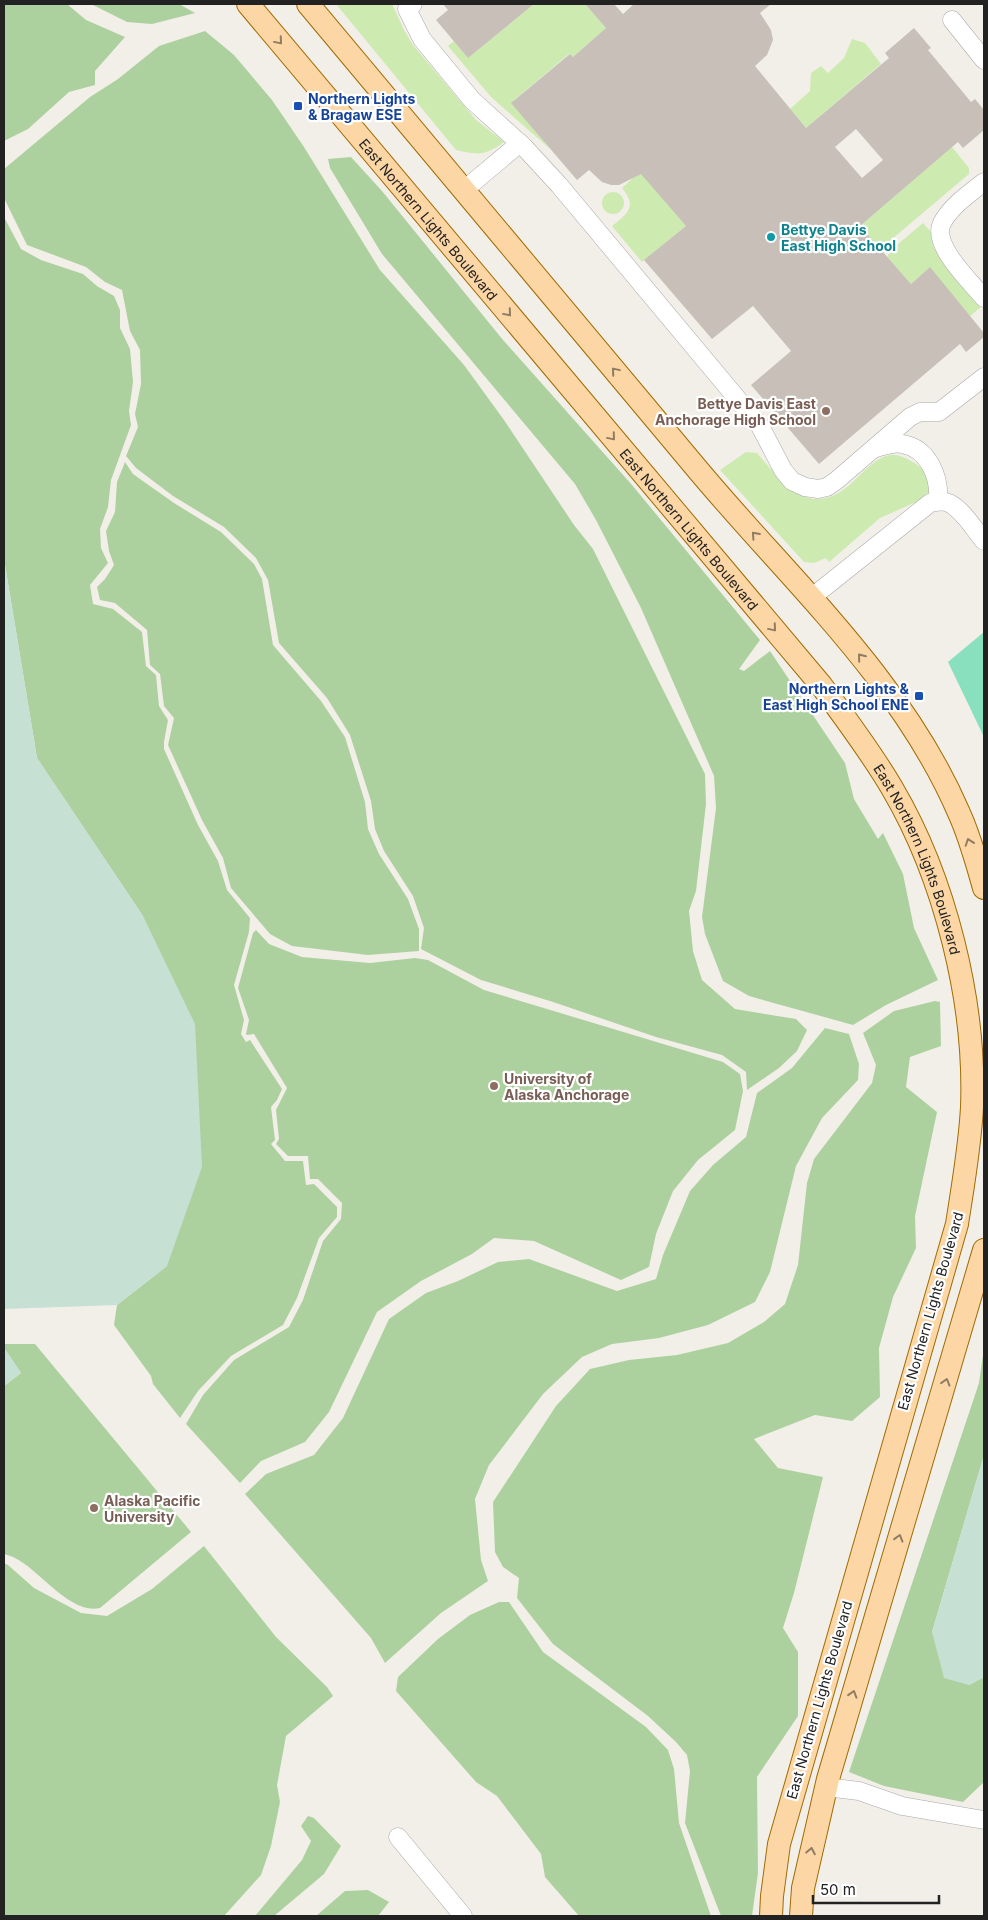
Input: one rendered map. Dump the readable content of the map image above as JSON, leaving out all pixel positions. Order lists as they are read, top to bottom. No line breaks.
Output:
{"streets":{"main road":["East Northern Lights Boulevard"]},"places":{"transit":["Northern Lights & Bragaw ESE","Northern Lights & East High School ENE"],"other":["Bettye Davis East High School","Bettye Davis East Anchorage High School","University of Alaska Anchorage","Alaska Pacific University"]},"scale_bar":"50 m"}
